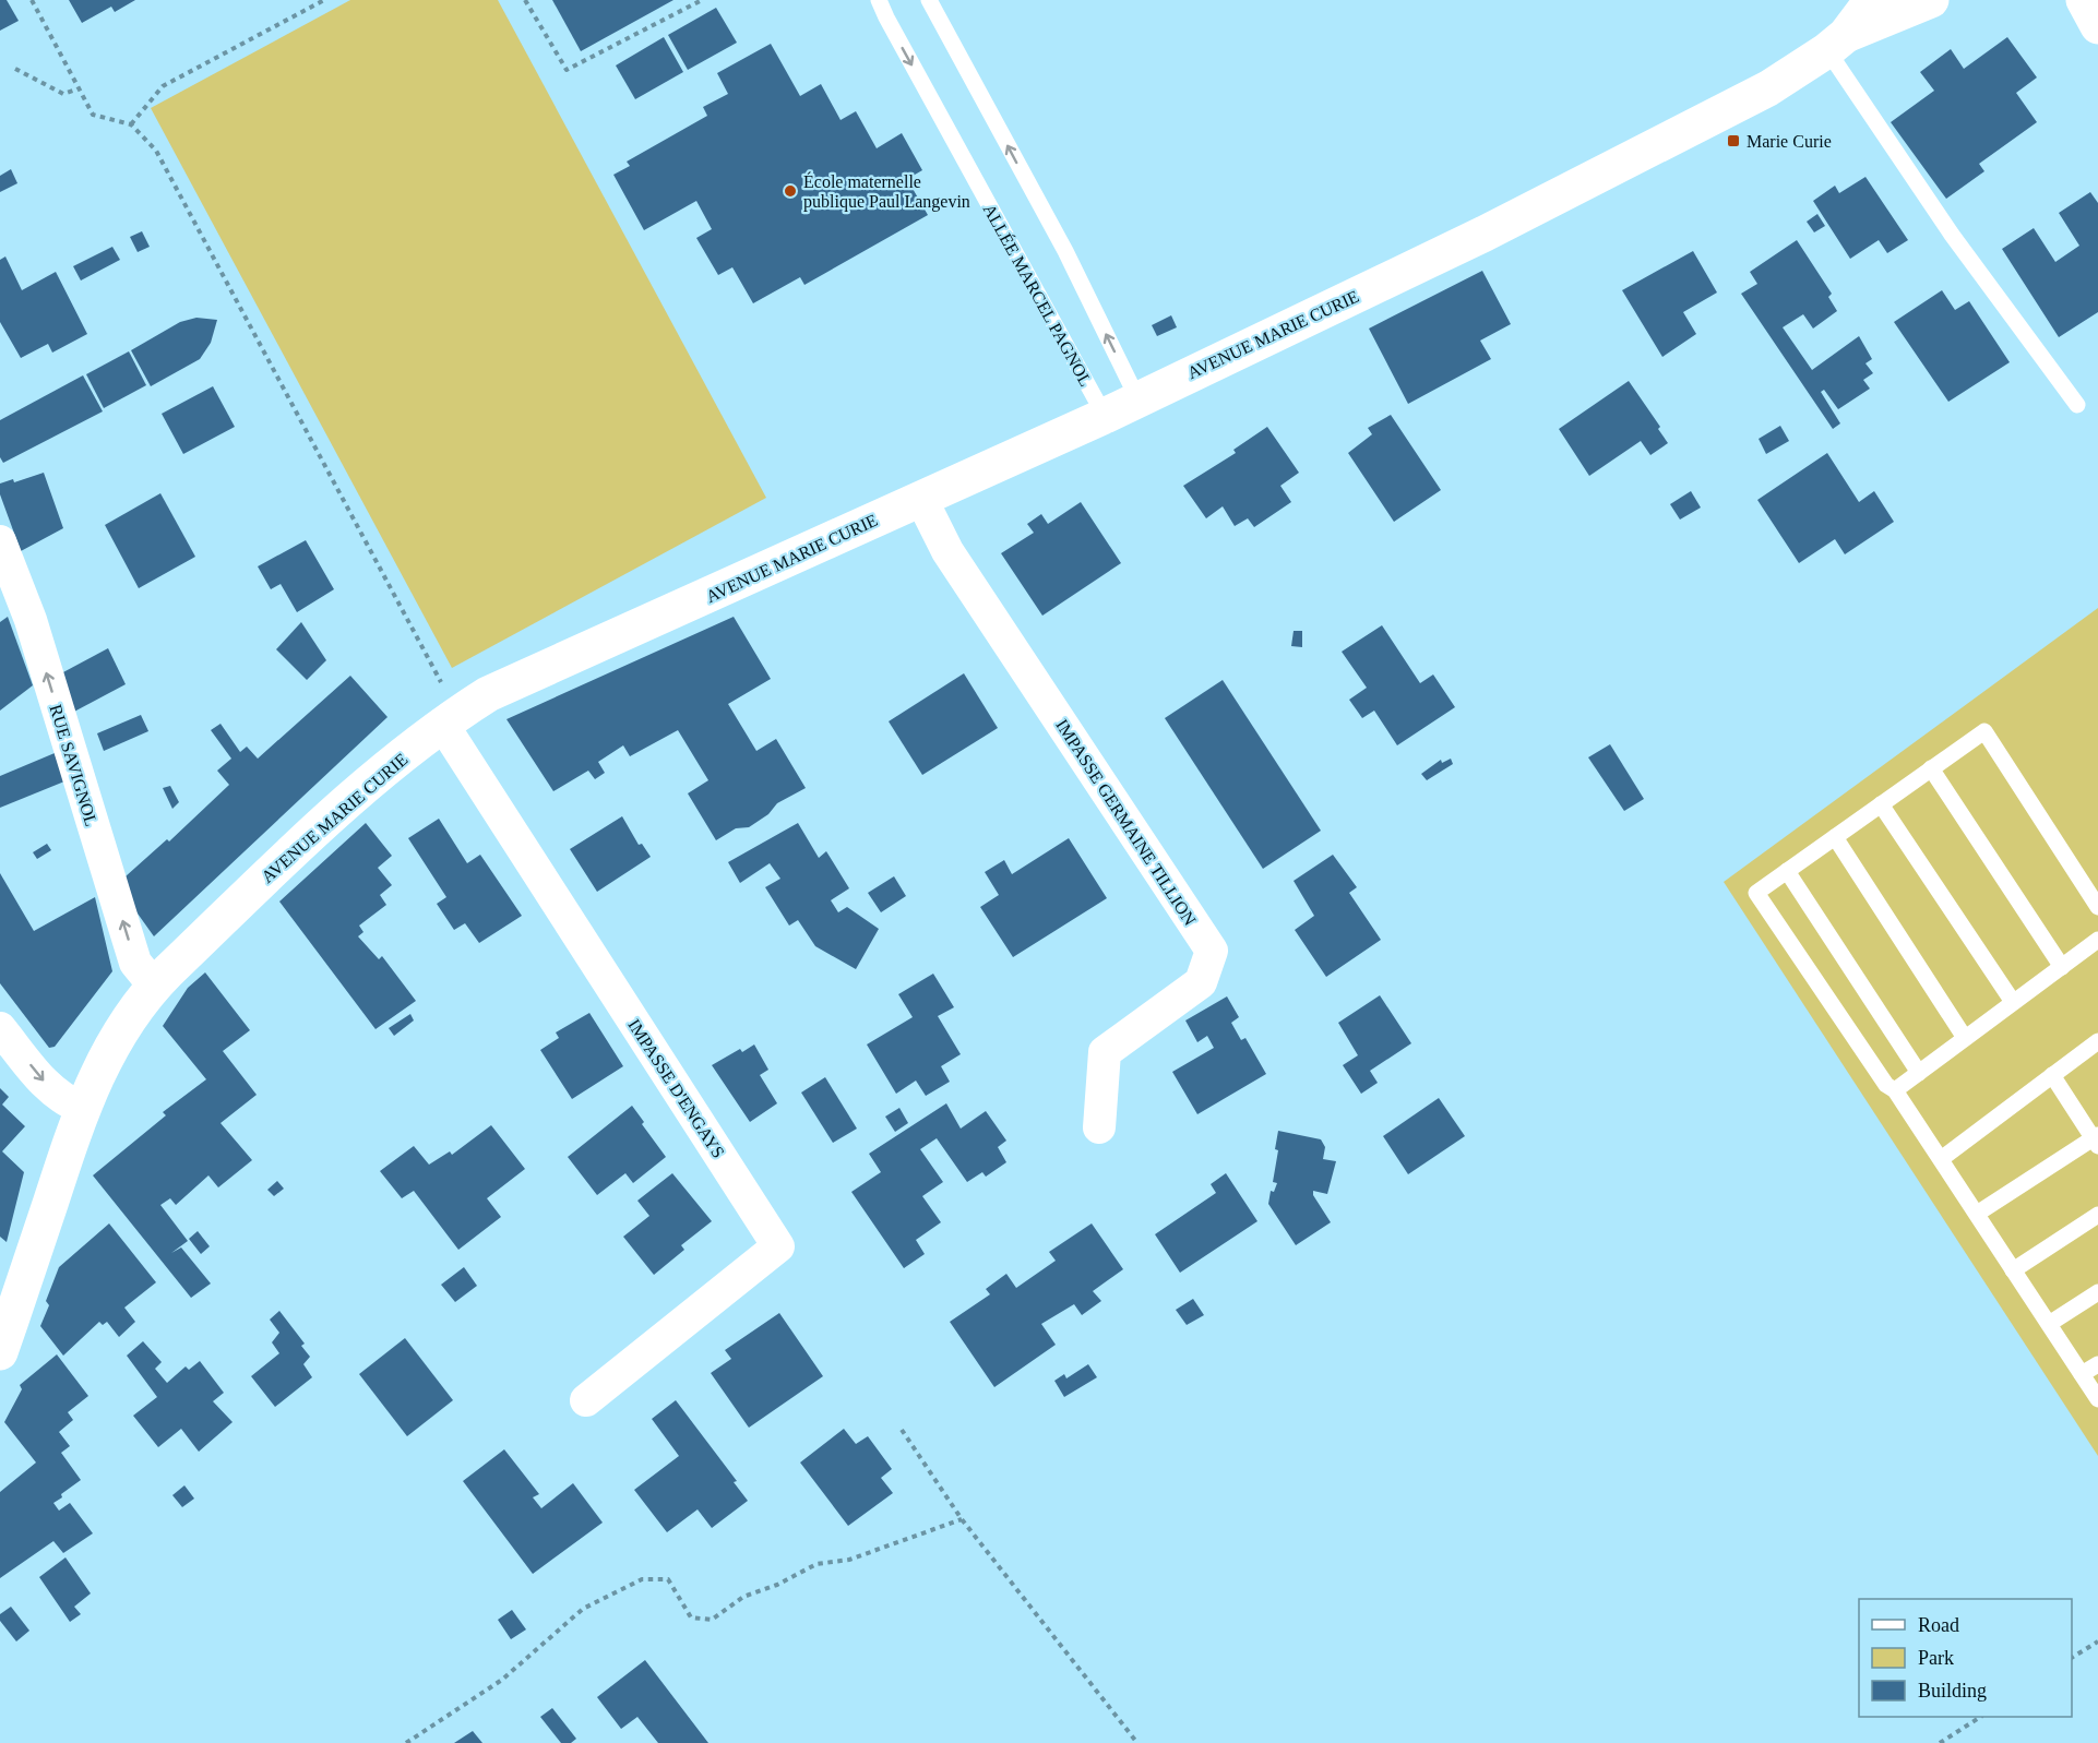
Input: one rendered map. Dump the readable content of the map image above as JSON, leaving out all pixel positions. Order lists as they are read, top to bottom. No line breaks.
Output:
{"streets":{"main road":["AVENUE MARIE CURIE"],"street":["RUE SAVIGNOL","IMPASSE GERMAINE TILLION","IMPASSE D'ENGAYS"],"lane":["ALLÉE MARCEL PAGNOL"]},"crossings":[["ALLÉE MARCEL PAGNOL","AVENUE MARIE CURIE"],["AVENUE MARIE CURIE","RUE SAVIGNOL"],["AVENUE MARIE CURIE","IMPASSE GERMAINE TILLION"],["AVENUE MARIE CURIE","IMPASSE D'ENGAYS"]],"one_way":["RUE SAVIGNOL"],"places":{"transit":["Marie Curie"],"other":["École maternelle publique Paul Langevin"]},"legend":["Road","Park","Building"]}
